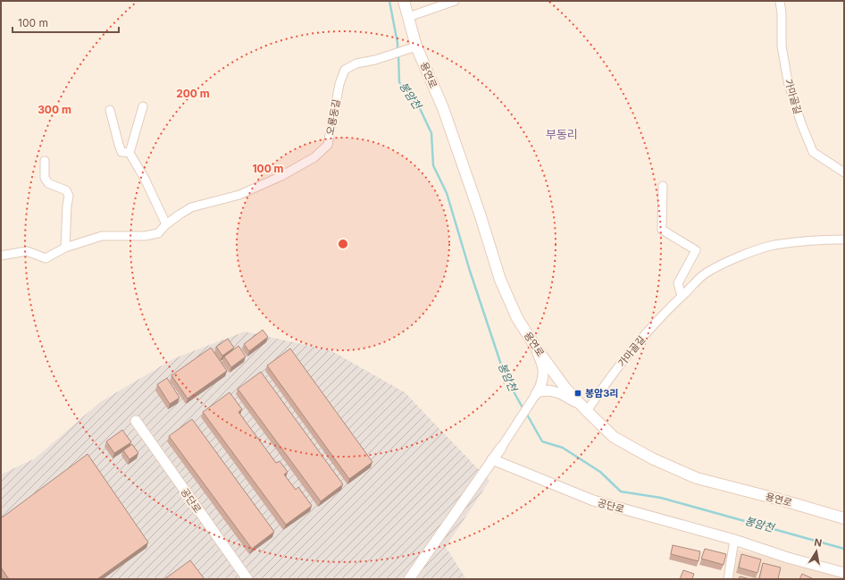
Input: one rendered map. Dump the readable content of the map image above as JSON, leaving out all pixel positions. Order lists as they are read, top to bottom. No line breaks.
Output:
{"streets":{"main road":["용연로"],"street":["가마골길","오룡동길","공단로"]},"crossings":[["용연로","가마골길"],["용연로","오룡동길"]],"districts":["부동리"],"water":["봉암천"],"places":{"transit":["봉암3리"]},"scale_bar":"100 m","north":"top","rings":["200 m","300 m","100 m"]}
